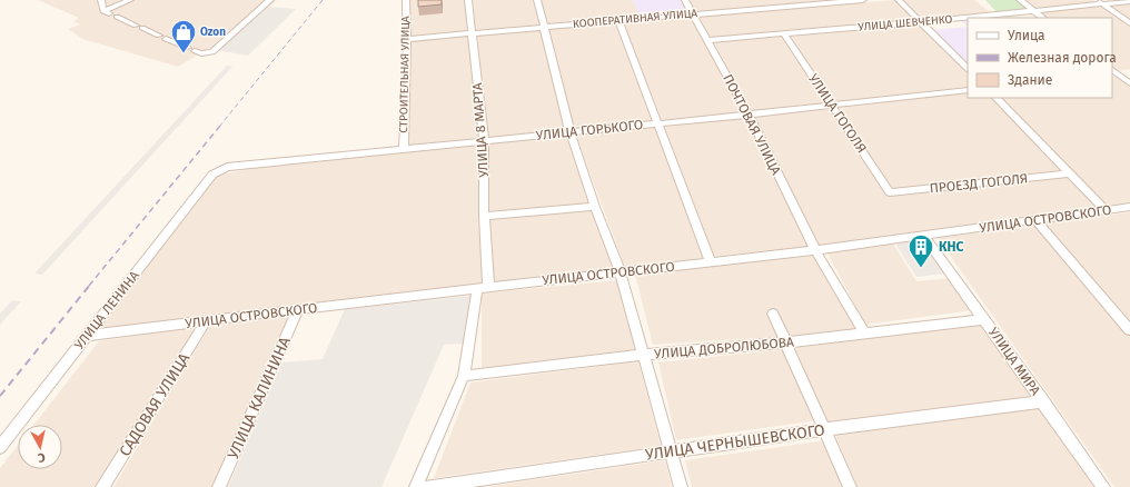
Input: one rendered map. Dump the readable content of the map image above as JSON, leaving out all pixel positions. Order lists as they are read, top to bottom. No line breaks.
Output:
{"streets":{"street":["КООПЕРАТИВНАЯ УЛИЦА","УЛИЦА ШЕВЧЕНКО","СТРОИТЕЛЬНАЯ УЛИЦА","УЛИЦА ГОГОЛЯ","ПОЧТОВАЯ УЛИЦА","УЛИЦА 8 МАРТА","УЛИЦА ГОРЬКОГО","ПРОЕЗД ГОГОЛЯ","УЛИЦА ОСТРОВСКОГО","УЛИЦА ЛЕНИНА","УЛИЦА ДОБРОЛЮБОВА","УЛИЦА МИРА","УЛИЦА КАЛИНИНА","САДОВАЯ УЛИЦА","УЛИЦА ЧЕРНЫШЕВСКОГО"]},"crossings":[["КООПЕРАТИВНАЯ УЛИЦА","СТРОИТЕЛЬНАЯ УЛИЦА"],["КООПЕРАТИВНАЯ УЛИЦА","ПОЧТОВАЯ УЛИЦА"],["КООПЕРАТИВНАЯ УЛИЦА","УЛИЦА 8 МАРТА"],["УЛИЦА ШЕВЧЕНКО","УЛИЦА ГОГОЛЯ"],["УЛИЦА ШЕВЧЕНКО","ПОЧТОВАЯ УЛИЦА"],["СТРОИТЕЛЬНАЯ УЛИЦА","УЛИЦА ГОРЬКОГО"],["УЛИЦА ГОГОЛЯ","УЛИЦА ГОРЬКОГО"],["УЛИЦА ГОГОЛЯ","ПРОЕЗД ГОГОЛЯ"],["ПОЧТОВАЯ УЛИЦА","УЛИЦА ГОРЬКОГО"],["ПОЧТОВАЯ УЛИЦА","УЛИЦА ОСТРОВСКОГО"],["ПОЧТОВАЯ УЛИЦА","УЛИЦА ДОБРОЛЮБОВА"],["УЛИЦА 8 МАРТА","УЛИЦА ГОРЬКОГО"],["УЛИЦА 8 МАРТА","УЛИЦА ОСТРОВСКОГО"],["УЛИЦА 8 МАРТА","УЛИЦА ДОБРОЛЮБОВА"],["УЛИЦА ГОРЬКОГО","УЛИЦА ЛЕНИНА"],["УЛИЦА ОСТРОВСКОГО","УЛИЦА ЛЕНИНА"],["УЛИЦА ОСТРОВСКОГО","УЛИЦА МИРА"],["УЛИЦА ОСТРОВСКОГО","УЛИЦА КАЛИНИНА"],["УЛИЦА ОСТРОВСКОГО","САДОВАЯ УЛИЦА"],["УЛИЦА ДОБРОЛЮБОВА","УЛИЦА МИРА"],["УЛИЦА МИРА","УЛИЦА ЧЕРНЫШЕВСКОГО"]],"places":{"shop":["Ozon"],"building":["КНС"]},"legend":["Улица","Железная дорога","Здание"],"north":"bottom"}
